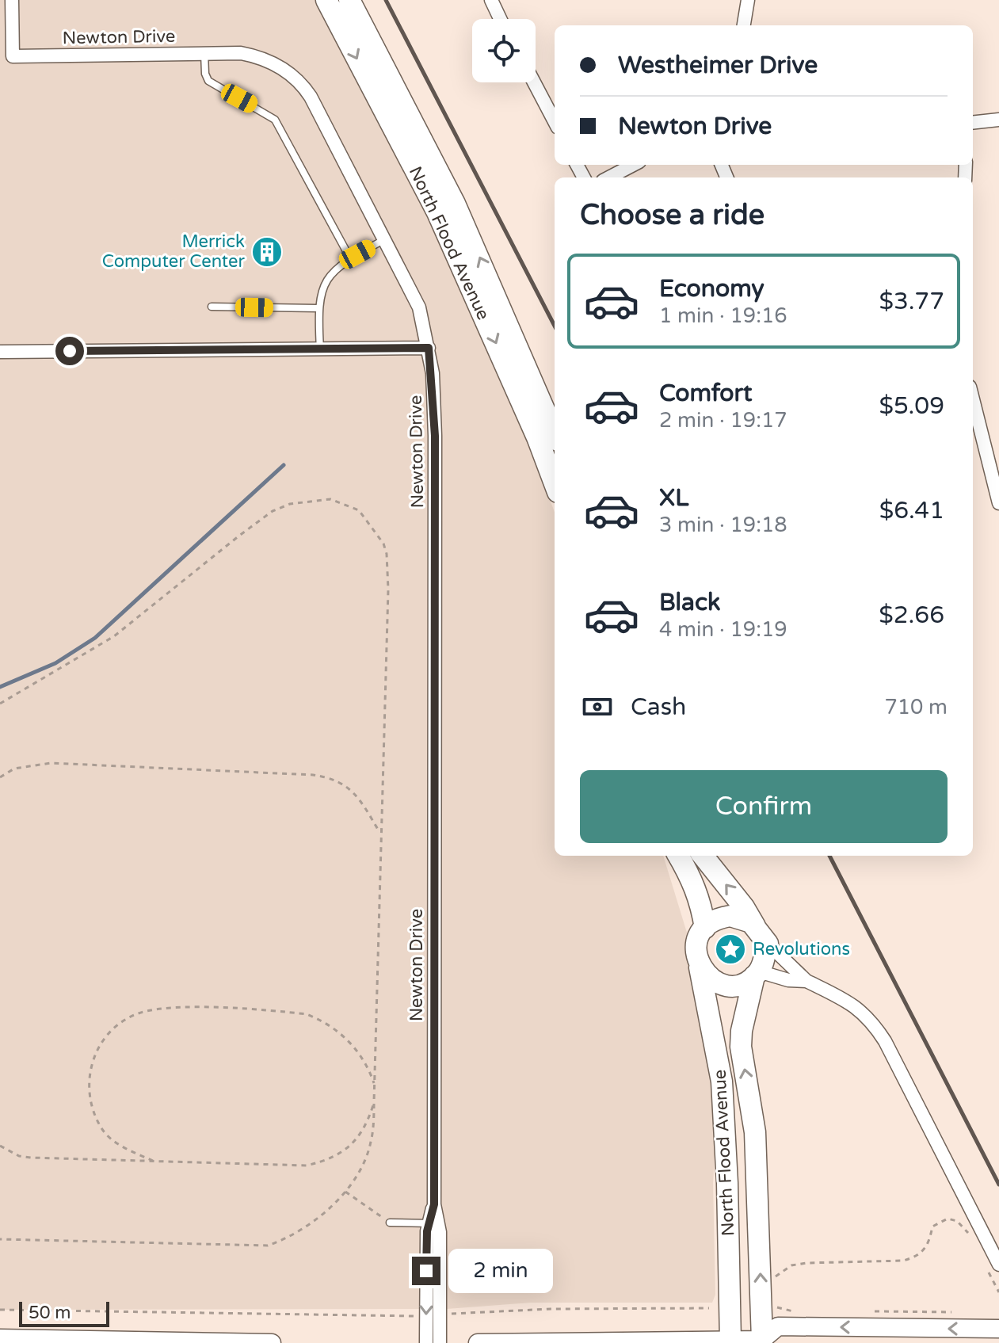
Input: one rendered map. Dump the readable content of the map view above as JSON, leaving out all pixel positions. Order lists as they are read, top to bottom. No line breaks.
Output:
{"streets":{"main road":["North Flood Avenue"],"street":["Newton Drive"]},"places":{"building":["Merrick Computer Center"],"place":["Revolutions"]},"scale_bar":"50 m","page":{"banner":["Westheimer Drive","Newton Drive"],"heading":"Choose a ride","list":[{"name":"Economy","note":"1 min · 19:16","value":"$3.77"},{"name":"Comfort","note":"2 min · 19:17","value":"$5.09"},{"name":"XL","note":"3 min · 19:18","value":"$6.41"},{"name":"Black","note":"4 min · 19:19","value":"$2.66"}],"pay":["Cash","710 m"],"buttons":"Confirm","bubble":"2 min","scale":"50 m"}}
